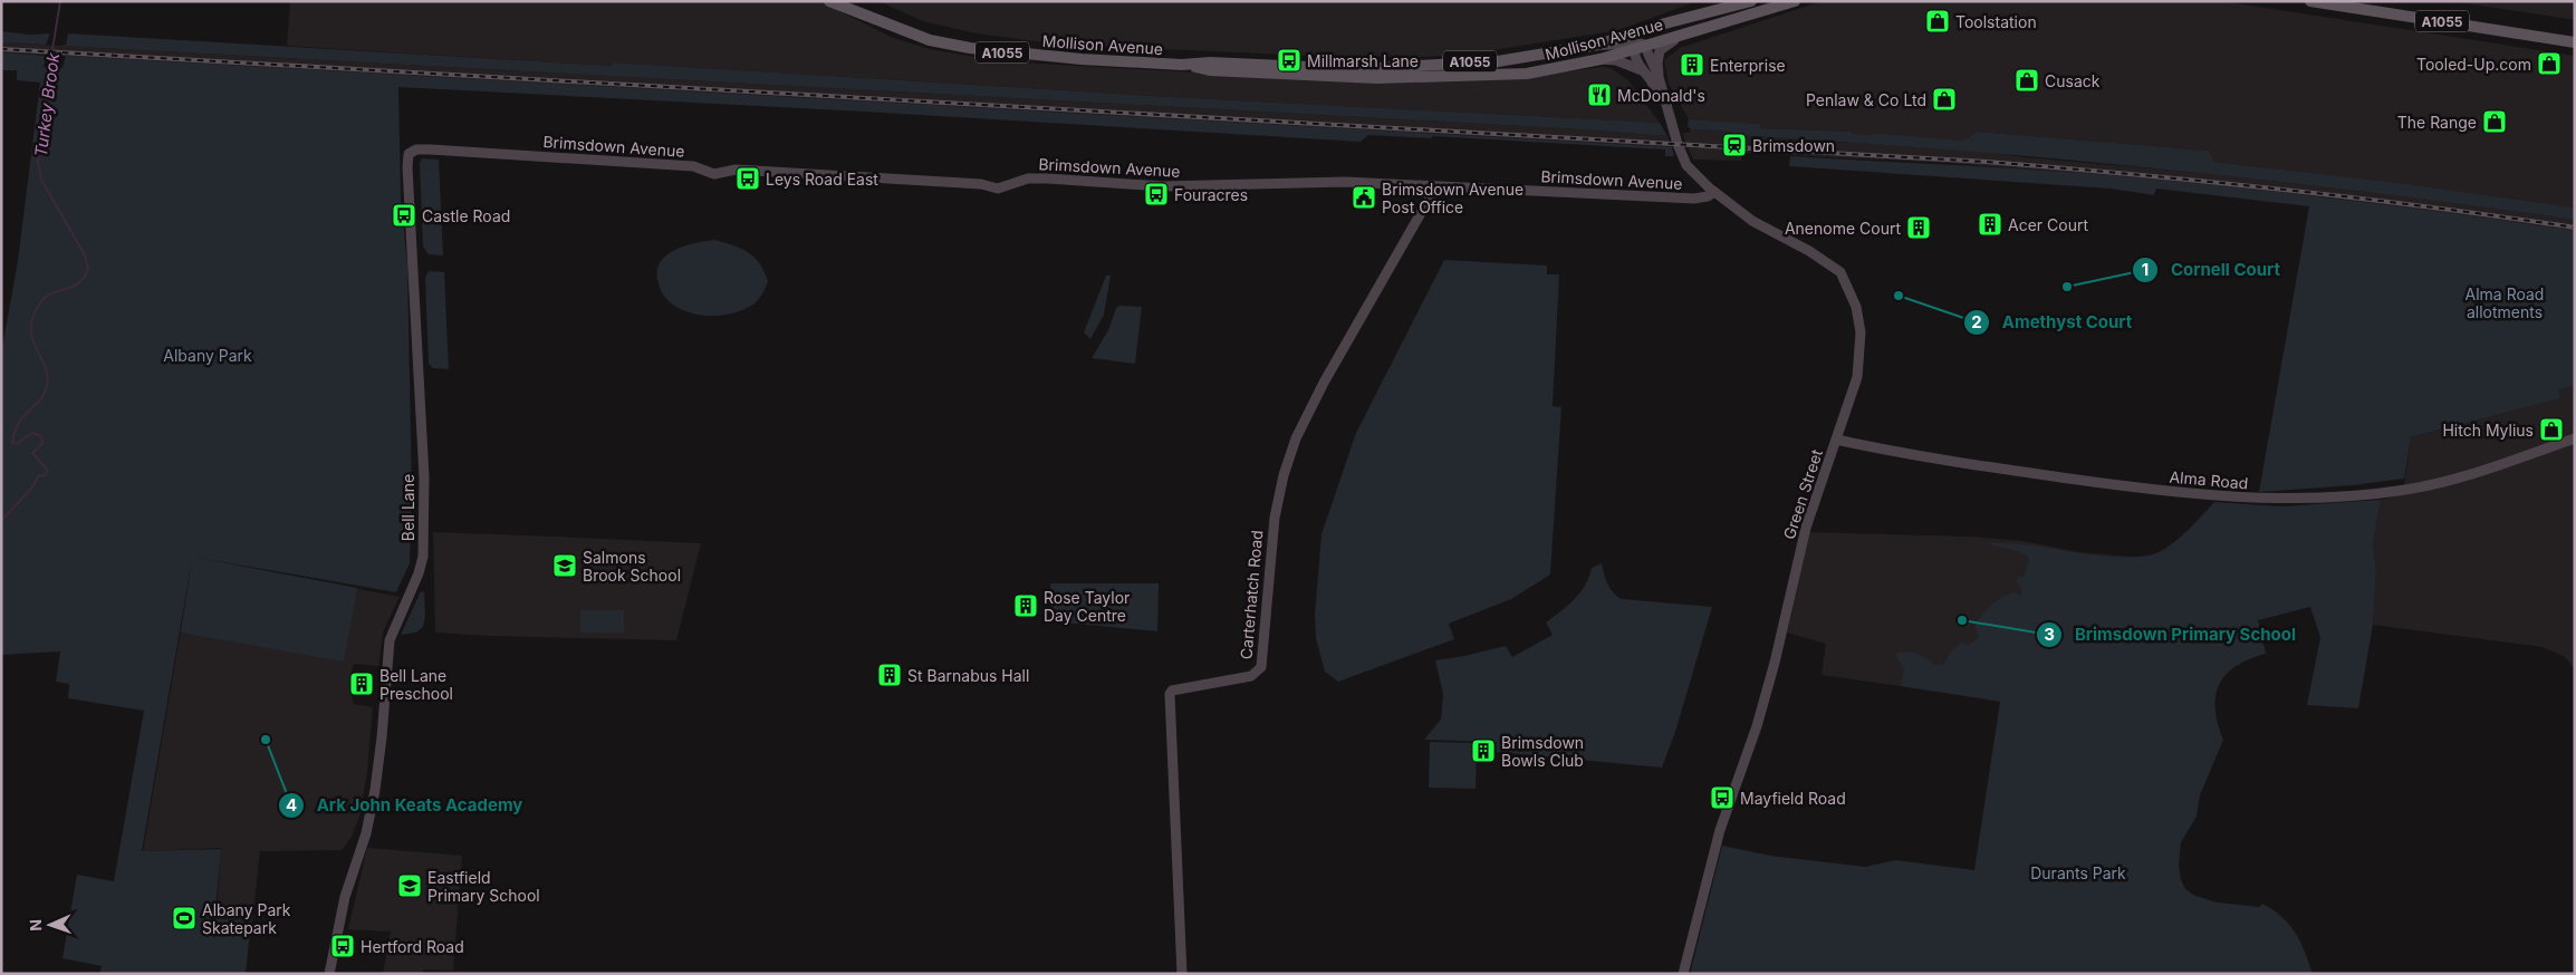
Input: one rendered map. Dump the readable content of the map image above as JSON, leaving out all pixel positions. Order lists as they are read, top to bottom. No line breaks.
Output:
{"streets":{"main road":["A1055","Mollison Avenue"],"street":["Brimsdown Avenue","Alma Road","Green Street","Bell Lane","Carterhatch Road"]},"crossings":[["Mollison Avenue","Green Street"],["Brimsdown Avenue","Green Street"],["Brimsdown Avenue","Bell Lane"],["Brimsdown Avenue","Carterhatch Road"],["Alma Road","Green Street"]],"water":["Turkey Brook"],"parks":["Alma Road allotments","Albany Park","Durants Park"],"places":{"shop":["Toolstation","Tooled-Up.com","Cusack","Penlaw & Co Ltd","The Range","Hitch Mylius"],"bus stop":["Millmarsh Lane","Leys Road East","Fouracres","Castle Road","Mayfield Road","Hertford Road"],"building":["Enterprise","Acer Court","Anenome Court","Rose Taylor Day Centre","St Barnabus Hall","Bell Lane Preschool","Brimsdown Bowls Club"],"restaurant":["McDonald's"],"station":["Brimsdown"],"public building":["Brimsdown Avenue Post Office"],"other":["Cornell Court","Amethyst Court","Brimsdown Primary School","Ark John Keats Academy"],"school or university":["Salmons Brook School","Eastfield Primary School"],"sports":["Albany Park Skatepark"]},"north":"left"}
